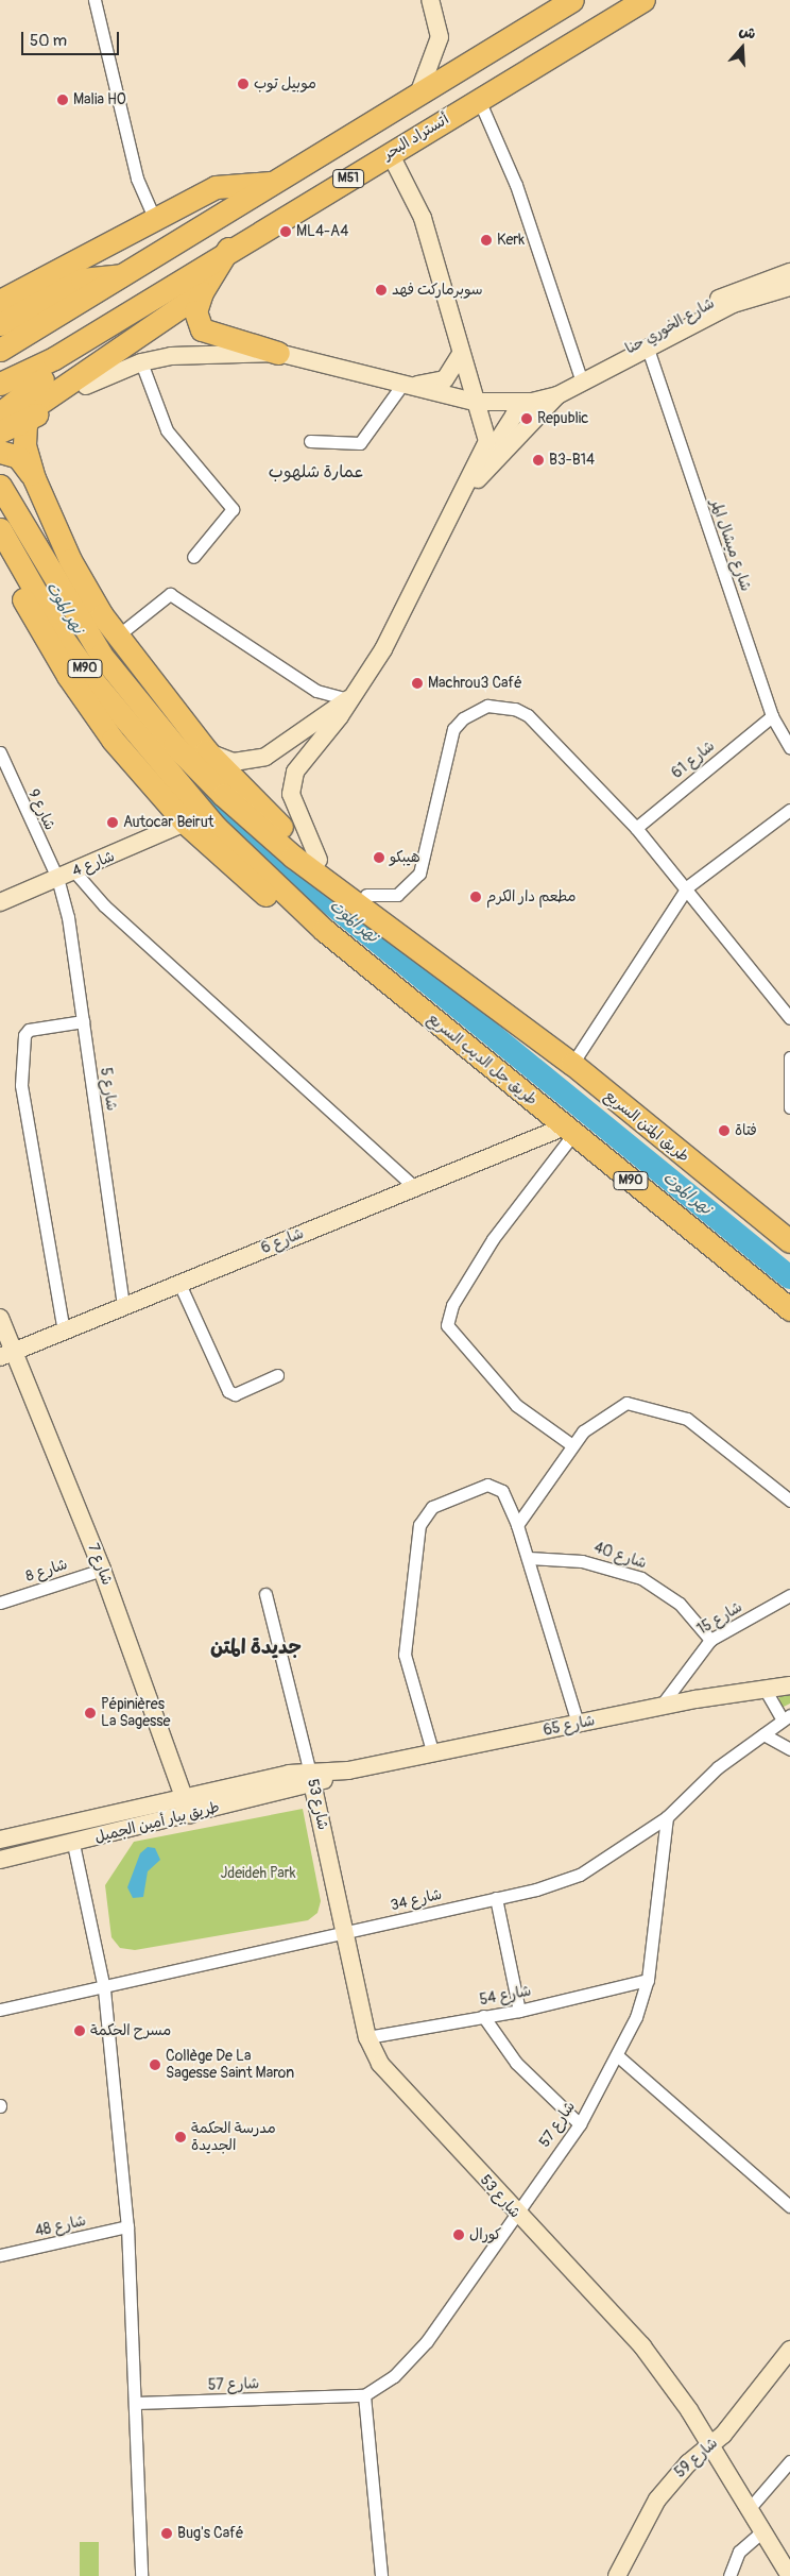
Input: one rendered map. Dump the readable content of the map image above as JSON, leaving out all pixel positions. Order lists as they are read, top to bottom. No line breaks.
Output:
{"streets":{"highway":["أتستراد البحر","M51","M90","طريق جل الديب السريع","طريق المتن السريع"],"street":["شارع الخوري حنا","شارع ميشال المر","شارع 61","شارع 9","شارع 4","شارع 5","شارع 6","شارع 40","شارع 7","شارع 8","شارع 15","شارع 65","شارع 53","طريق بيار أمين الجميل","شارع 34","شارع 54","شارع 57","شارع 48","شارع 59"]},"crossings":[["أتستراد البحر","M51"],["شارع الخوري حنا","شارع ميشال المر"],["شارع ميشال المر","شارع 61"],["M90","طريق المتن السريع"],["شارع 9","شارع 4"],["شارع 9","شارع 5"],["شارع 4","شارع 5"],["طريق جل الديب السريع","شارع 6"],["شارع 5","شارع 6"],["شارع 6","شارع 7"],["شارع 40","شارع 15"],["شارع 7","شارع 8"],["شارع 7","طريق بيار أمين الجميل"],["شارع 15","شارع 65"],["شارع 65","شارع 53"],["شارع 65","طريق بيار أمين الجميل"],["شارع 53","طريق بيار أمين الجميل"],["شارع 53","شارع 34"],["شارع 53","شارع 54"],["شارع 53","شارع 57"],["شارع 53","شارع 59"],["شارع 34","شارع 57"],["شارع 54","شارع 57"]],"districts":["عمارة شلهوب","جديدة المتن"],"water":["نهر الموت"],"parks":["Jdeideh Park"],"places":["موبيل توب","Malia HO","ML4-A4","Kerk","سوبرماركت فهد","Republic","B3-B14","Machrou3 Café","Autocar Beirut","هيبكو","مطعم دار الكرم","فتاة","Pépinières La Sagesse","مسرح الحكمة","Collège De La Sagesse Saint Maron","مدرسة الحكمة الجديدة","كورال","Bug's Café"],"scale_bar":"50 m","north":"top"}
